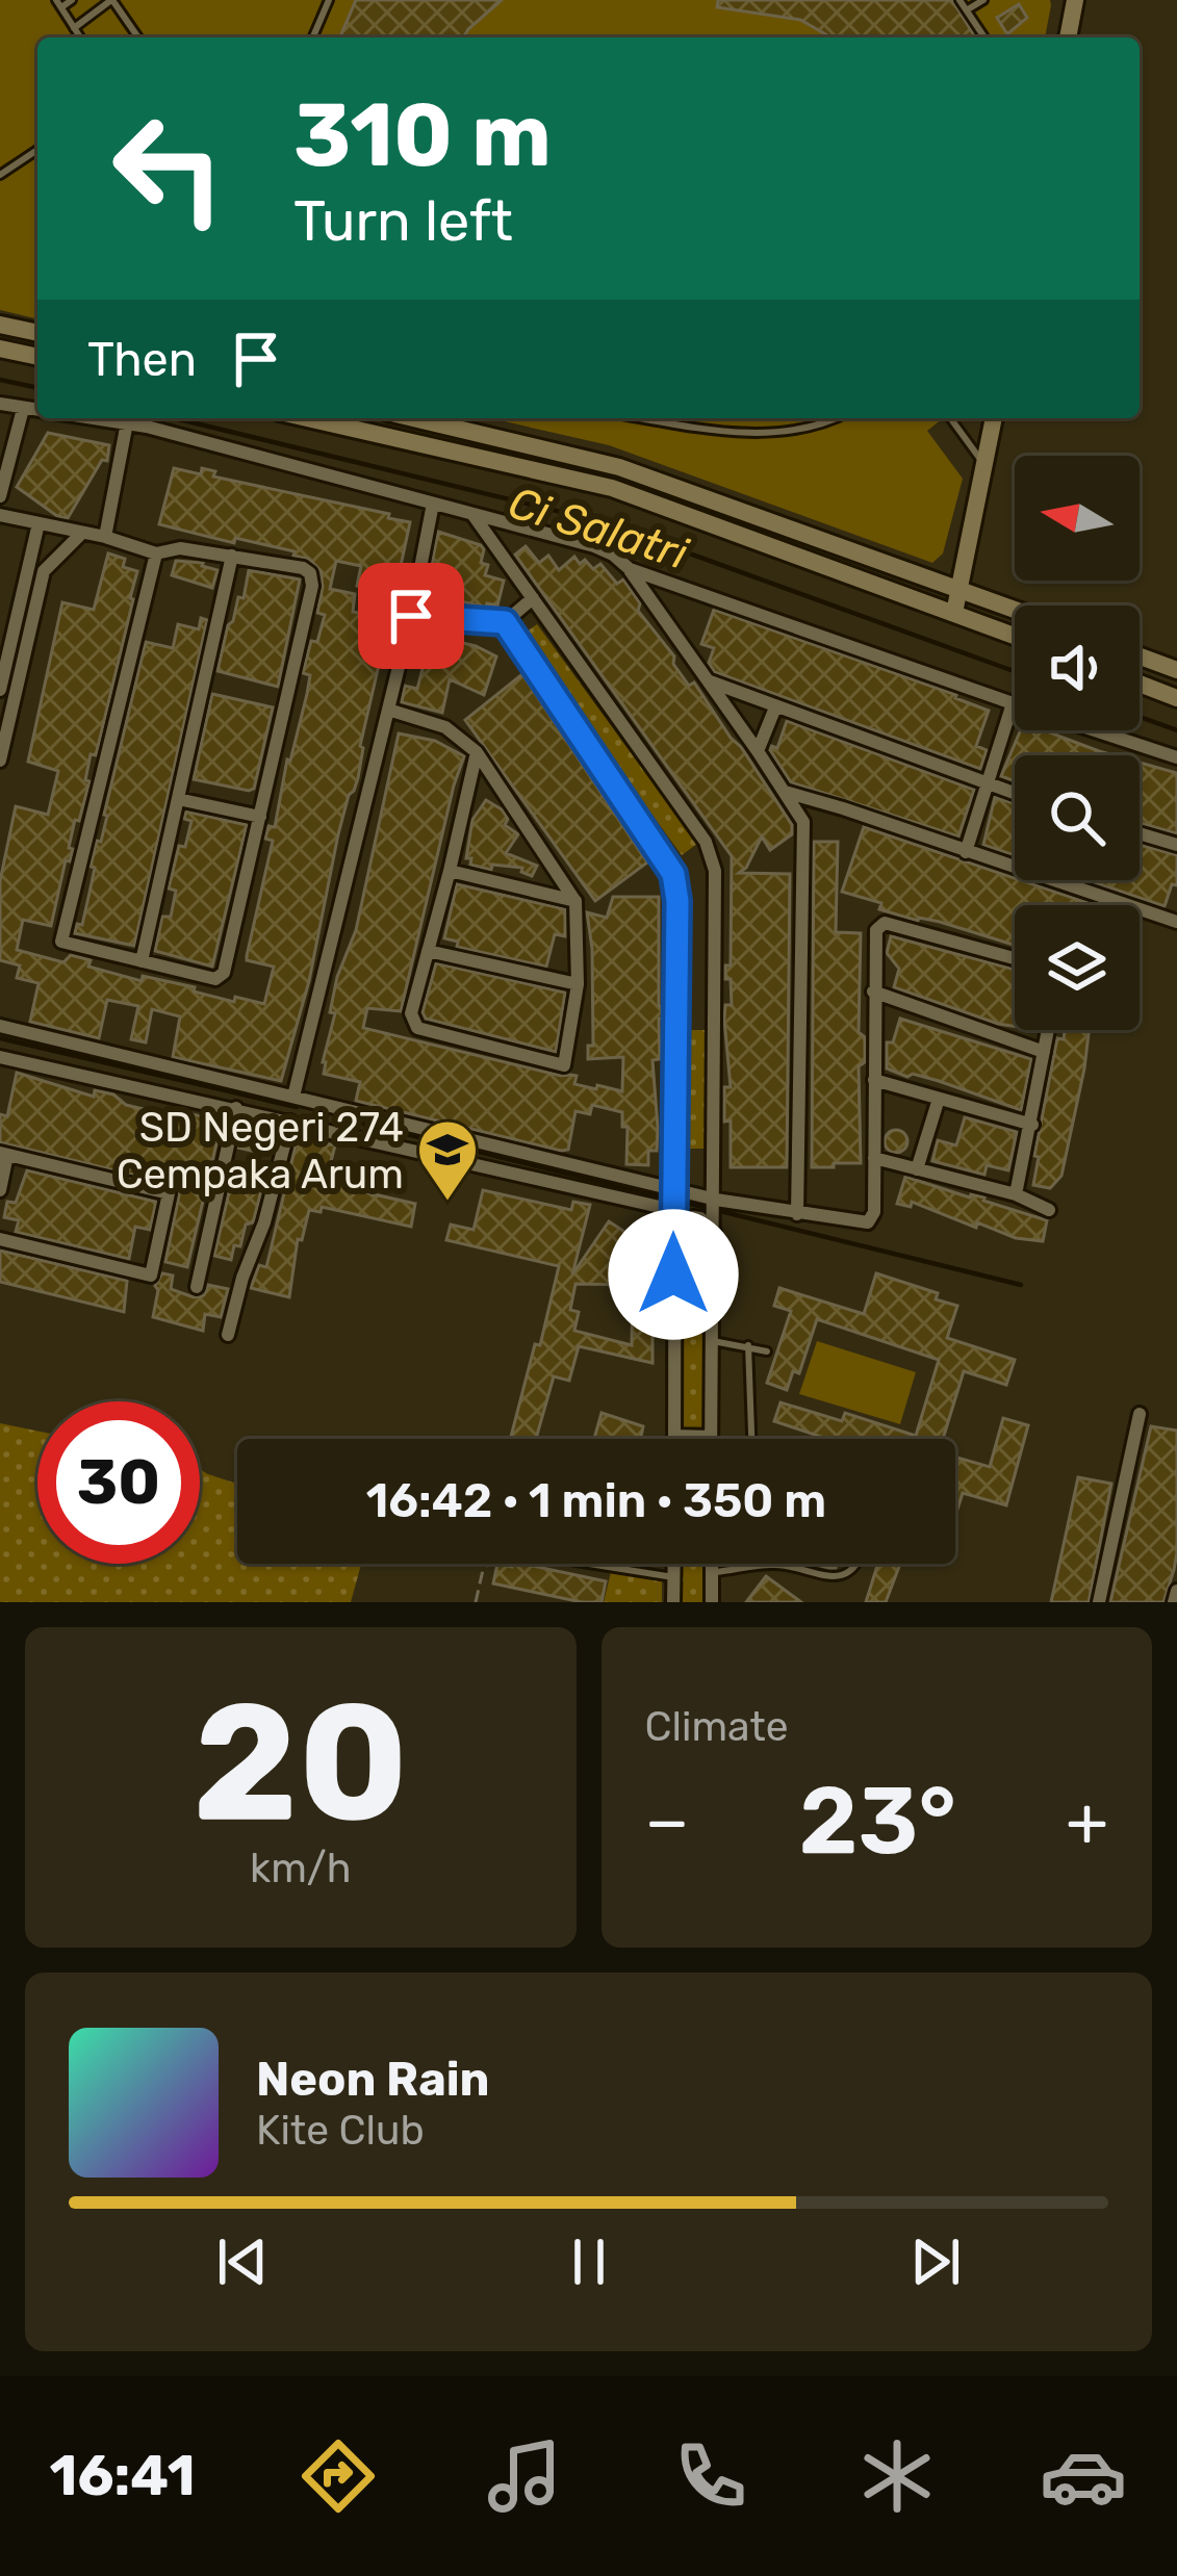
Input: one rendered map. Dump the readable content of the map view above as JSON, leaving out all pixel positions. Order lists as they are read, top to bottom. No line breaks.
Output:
{"water":["Ci Salatri"],"places":{"school or university":["SD Negeri 274 Cempaka Arum"]},"north":"left","page":{"turn":["310 m","Turn left"],"then":"Then","limit":"30","trip":"16:42 · 1 min · 350 m","tile":[["20","km/h"],"Climate"],"heat":["−","23°","+"],"song":["Neon Rain","Kite Club"],"tabs":"16:41"}}
